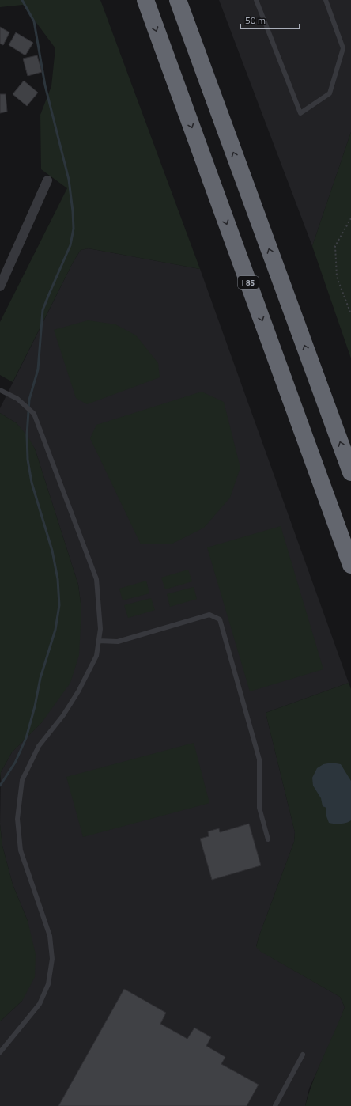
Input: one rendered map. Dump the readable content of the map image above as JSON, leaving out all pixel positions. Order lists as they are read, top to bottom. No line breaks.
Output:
{"streets":{"highway":["I 85"]},"scale_bar":"50 m"}
